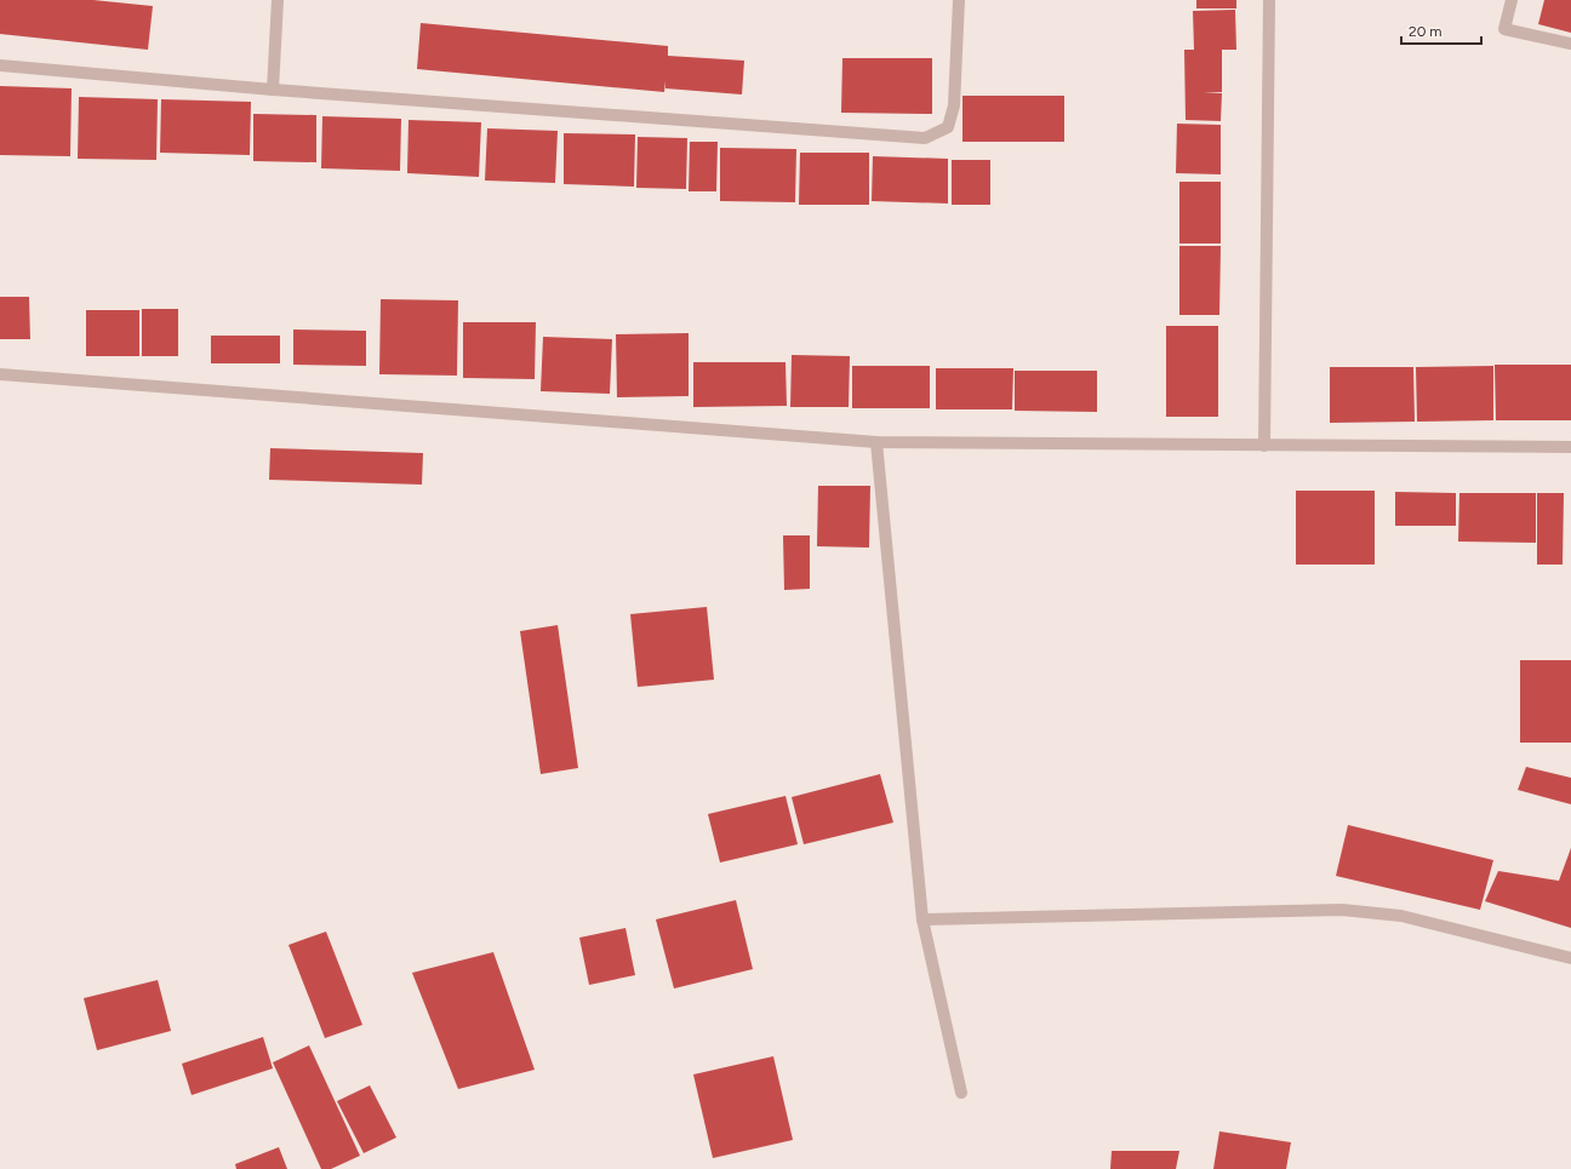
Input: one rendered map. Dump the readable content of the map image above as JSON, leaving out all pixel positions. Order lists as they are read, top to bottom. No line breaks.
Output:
{"scale_bar":"20 m"}
